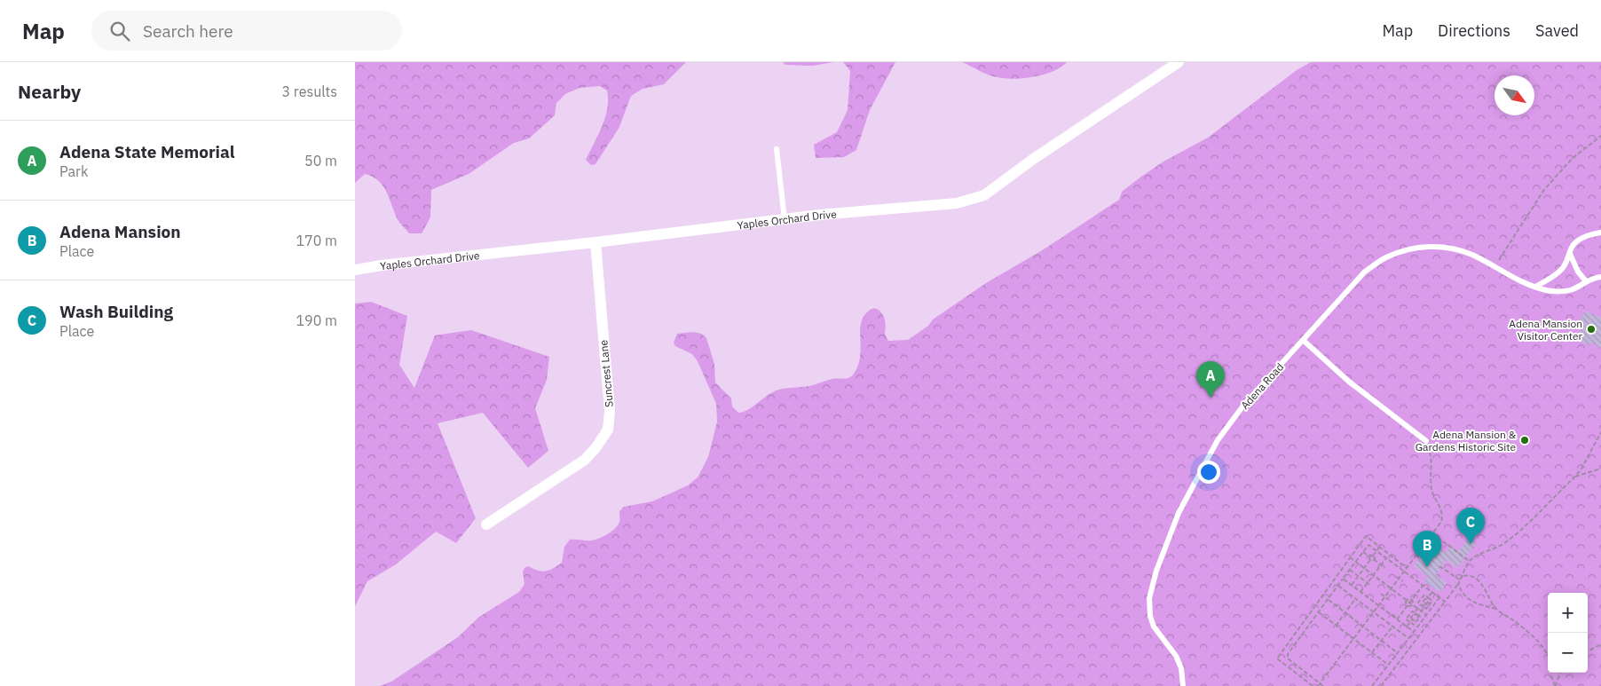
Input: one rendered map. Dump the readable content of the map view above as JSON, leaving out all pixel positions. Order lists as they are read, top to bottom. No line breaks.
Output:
{"streets":{"street":["Yaples Orchard Drive","Suncrest Lane"],"lane":["Adena Road"]},"crossings":[["Yaples Orchard Drive","Suncrest Lane"]],"places":["Adena Mansion Visitor Center","Adena Mansion & Gardens Historic Site"],"north":"bottom right","page":{"header":"Map","search":"Search here","nav":["Map","Directions","Saved"],"heading":["Nearby","3 results"],"list":[{"mark":"A","name":"Adena State Memorial","note":"Park","value":"50 m"},{"mark":"B","name":"Adena Mansion","note":"Place","value":"170 m"},{"mark":"C","name":"Wash Building","note":"Place","value":"190 m"}],"pins":["A","C","B"],"map_buttons":["+","−"]}}
